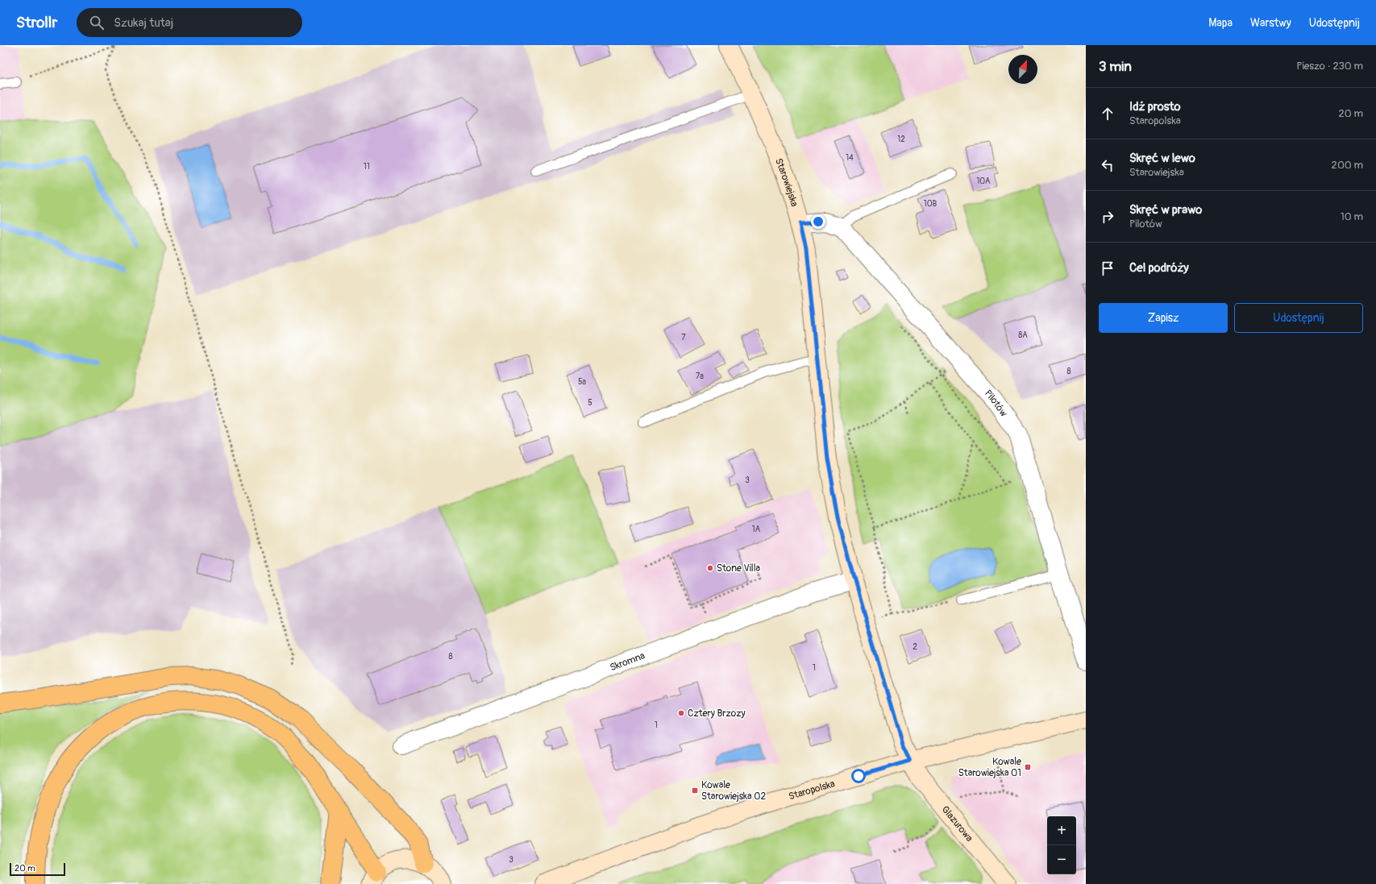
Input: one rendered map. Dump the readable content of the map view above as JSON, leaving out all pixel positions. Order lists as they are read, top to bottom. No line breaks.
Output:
{"streets":{"street":["Starowiejska","Pilotów","Skromna","Staropolska","Glazurowa"]},"crossings":[["Starowiejska","Skromna"],["Starowiejska","Staropolska"],["Starowiejska","Glazurowa"],["Staropolska","Glazurowa"]],"places":{"other":["Stone Villa","Cztery Brzozy"],"transit":["Kowale Starowiejska 01","Kowale Starowiejska 02"]},"house_numbers":["12","14","11","10A","10B","8A","7","8","7a","5a","5","3","1A","2","8","1","1","3"],"scale_bar":"20 m","north":"top right","page":{"header":"Strollr","search":"Szukaj tutaj","nav":["Mapa","Warstwy","Udostępnij"],"heading":["3 min","Pieszo · 230 m"],"list":[["Idź prosto","Staropolska","20 m"],["Skręć w lewo","Starowiejska","200 m"],["Skręć w prawo","Pilotów","10 m"],"Cel podróży"],"buttons":["Zapisz","Udostępnij"],"map_buttons":["+","−"],"scale":"20 m"}}
